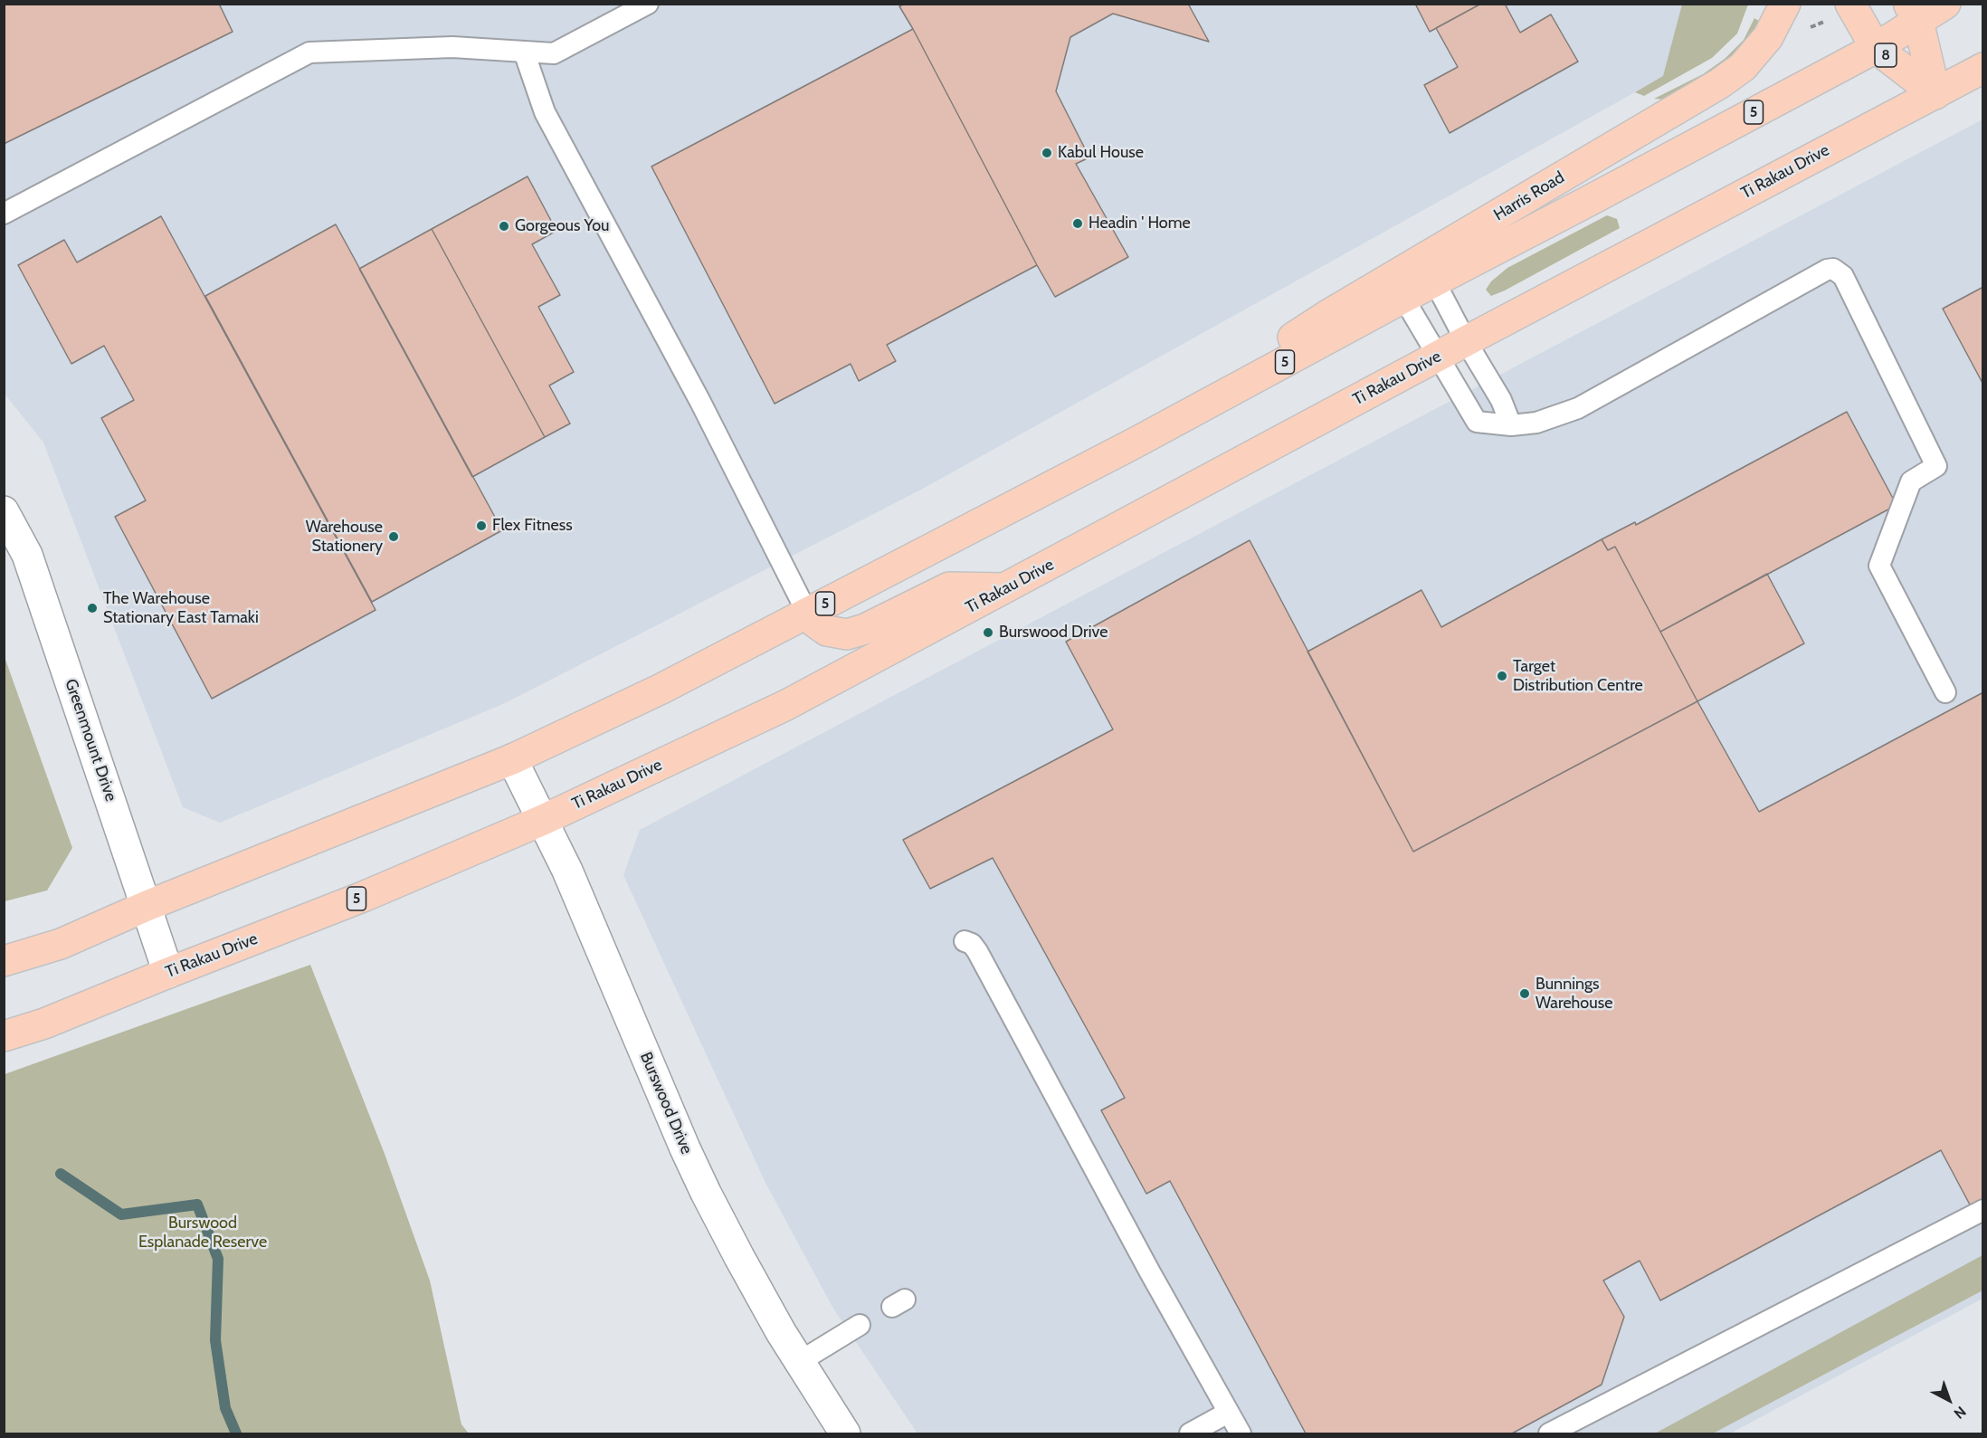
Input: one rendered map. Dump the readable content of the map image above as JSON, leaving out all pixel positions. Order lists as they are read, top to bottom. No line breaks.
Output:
{"streets":{"main road":["8","5","Ti Rakau Drive","Harris Road"],"street":["Greenmount Drive","Burswood Drive"]},"crossings":[["8","5"],["8","Ti Rakau Drive"],["5","Harris Road"],["5","Greenmount Drive"],["5","Burswood Drive"],["Ti Rakau Drive","Greenmount Drive"],["Ti Rakau Drive","Burswood Drive"]],"parks":["Burswood Esplanade Reserve"],"places":["Kabul House","Headin ' Home","Gorgeous You","Flex Fitness","Warehouse Stationery","The Warehouse Stationary East Tamaki","Burswood Drive","Target Distribution Centre","Bunnings Warehouse"],"north":"bottom right"}
